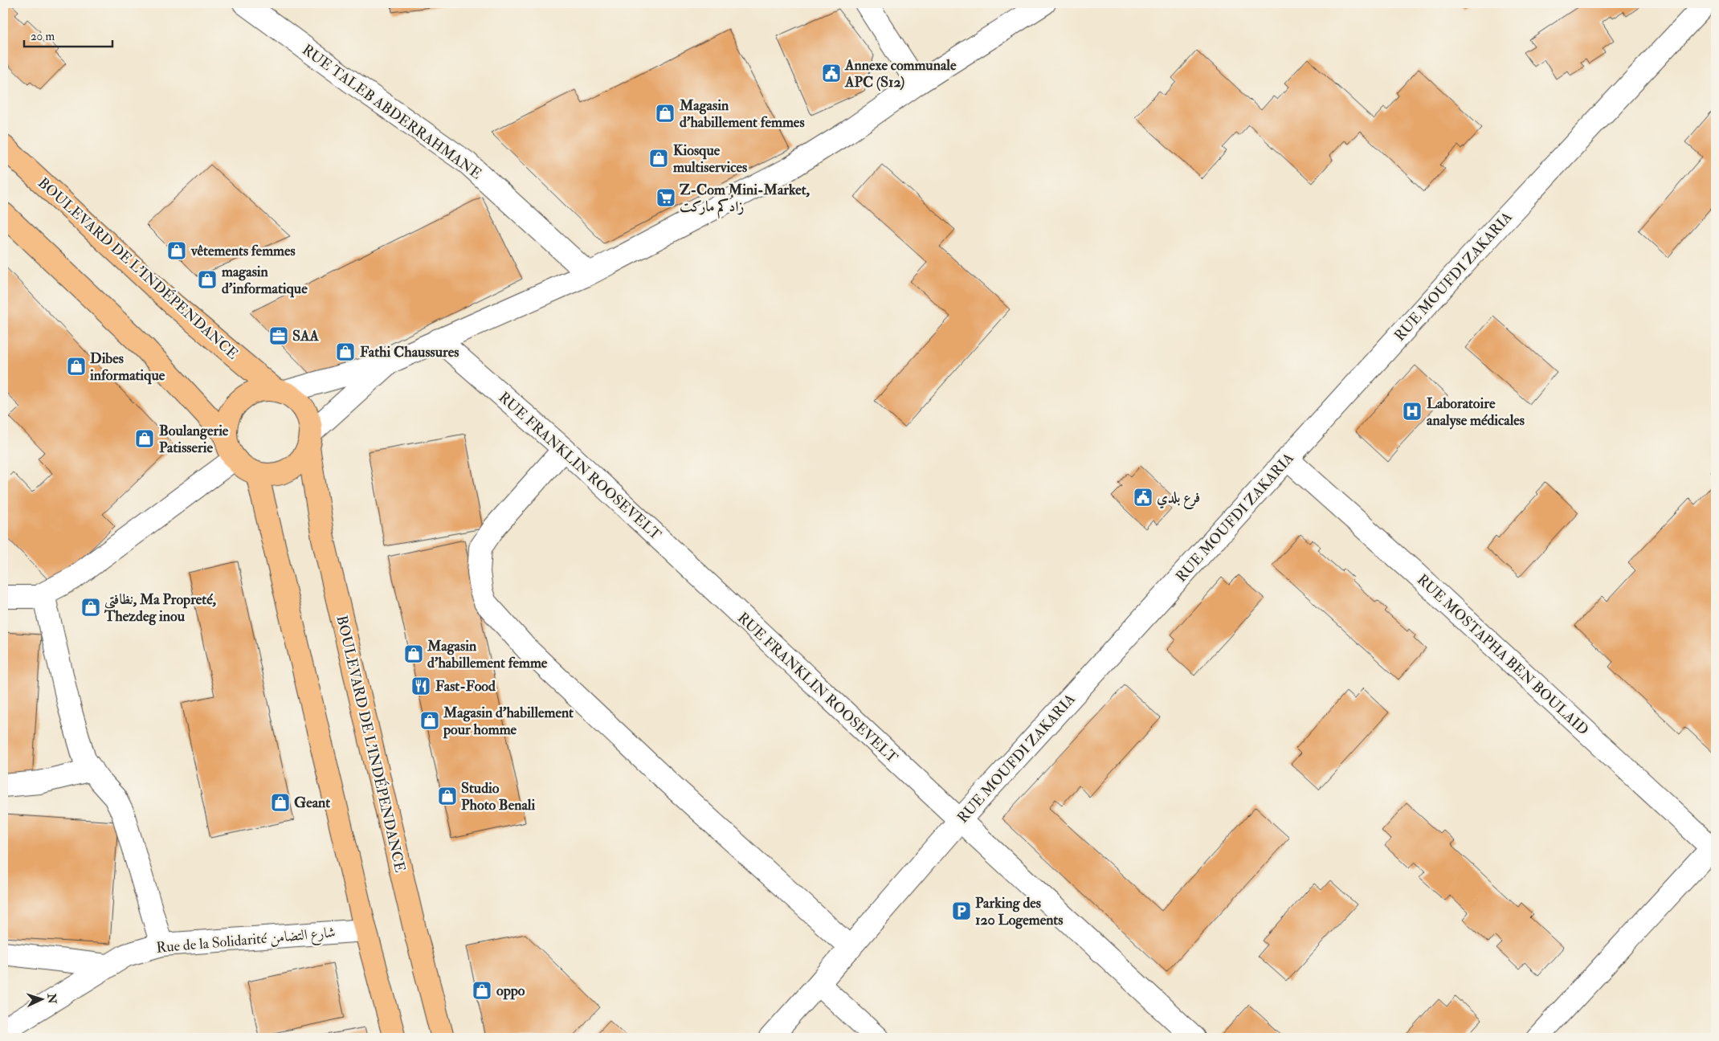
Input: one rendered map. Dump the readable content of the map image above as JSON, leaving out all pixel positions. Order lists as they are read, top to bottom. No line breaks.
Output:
{"streets":{"main road":["BOULEVARD DE L'INDÉPENDANCE"],"street":["RUE TALEB ABDERRAHMANE","RUE MOUFDI ZAKARIA","RUE FRANKLIN ROOSEVELT","RUE MOSTAPHA BEN BOULAID","Rue de la Solidarité شارع التضامن"]},"crossings":[["RUE MOUFDI ZAKARIA","RUE FRANKLIN ROOSEVELT"],["RUE MOUFDI ZAKARIA","RUE MOSTAPHA BEN BOULAID"]],"places":{"public building":["Annexe communale APC (S12)","فرع بلدي"],"shop":["Magasin d'habillement femmes","Kiosque multiservices","vêtements femmes","magasin d'informatique","Fathi Chaussures","Dibes informatique","Boulangerie Patisserie","نظافتي, Ma Propreté, Thezdeg inou","Magasin d'habillement femme","Magasin d'habillement pour homme","Studio Photo Benali","Geant","oppo"],"supermarket":["Z-Com Mini-Market, زادُكم ماركت"],"office":["SAA"],"hospital":["Laboratoire analyse médicales"],"restaurant":["Fast-Food"],"parking":["Parking des 120 Logements"]},"scale_bar":"20 m","north":"right"}
